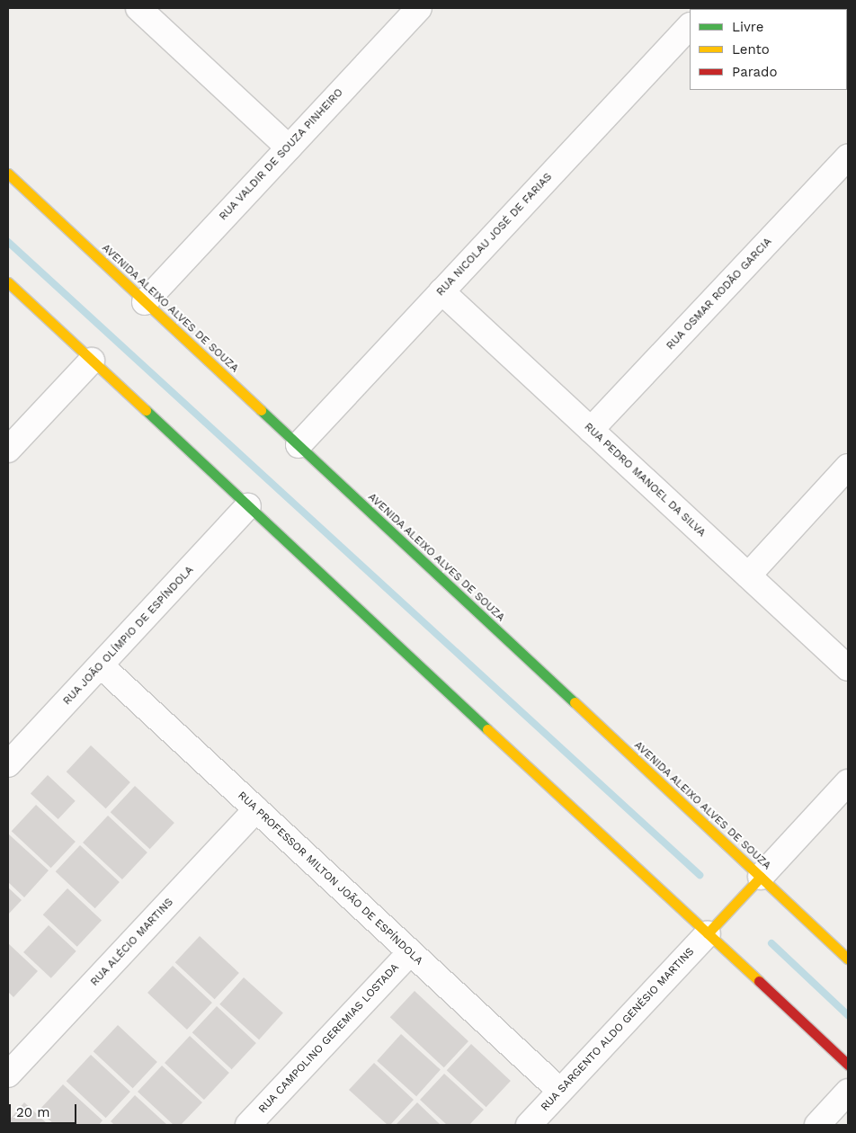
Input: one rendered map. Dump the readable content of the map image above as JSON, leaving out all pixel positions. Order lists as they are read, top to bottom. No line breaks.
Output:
{"streets":{"street":["RUA VALDIR DE SOUZA PINHEIRO","RUA NICOLAU JOSÉ DE FARIAS","RUA OSMAR RODÃO GARCIA","AVENIDA ALEIXO ALVES DE SOUZA","RUA PEDRO MANOEL DA SILVA","RUA JOÃO OLÍMPIO DE ESPÍNDOLA","RUA PROFESSOR MILTON JOÃO DE ESPÍNDOLA","RUA ALÉCIO MARTINS","RUA SARGENTO ALDO GENÉSIO MARTINS","RUA CAMPOLINO GEREMIAS LOSTADA"]},"crossings":[["RUA VALDIR DE SOUZA PINHEIRO","AVENIDA ALEIXO ALVES DE SOUZA"],["RUA NICOLAU JOSÉ DE FARIAS","AVENIDA ALEIXO ALVES DE SOUZA"],["RUA NICOLAU JOSÉ DE FARIAS","RUA PEDRO MANOEL DA SILVA"],["RUA OSMAR RODÃO GARCIA","RUA PEDRO MANOEL DA SILVA"],["RUA JOÃO OLÍMPIO DE ESPÍNDOLA","RUA PROFESSOR MILTON JOÃO DE ESPÍNDOLA"],["RUA PROFESSOR MILTON JOÃO DE ESPÍNDOLA","RUA ALÉCIO MARTINS"],["RUA PROFESSOR MILTON JOÃO DE ESPÍNDOLA","RUA SARGENTO ALDO GENÉSIO MARTINS"],["RUA PROFESSOR MILTON JOÃO DE ESPÍNDOLA","RUA CAMPOLINO GEREMIAS LOSTADA"]],"legend":["Livre","Lento","Parado"],"scale_bar":"20 m"}
